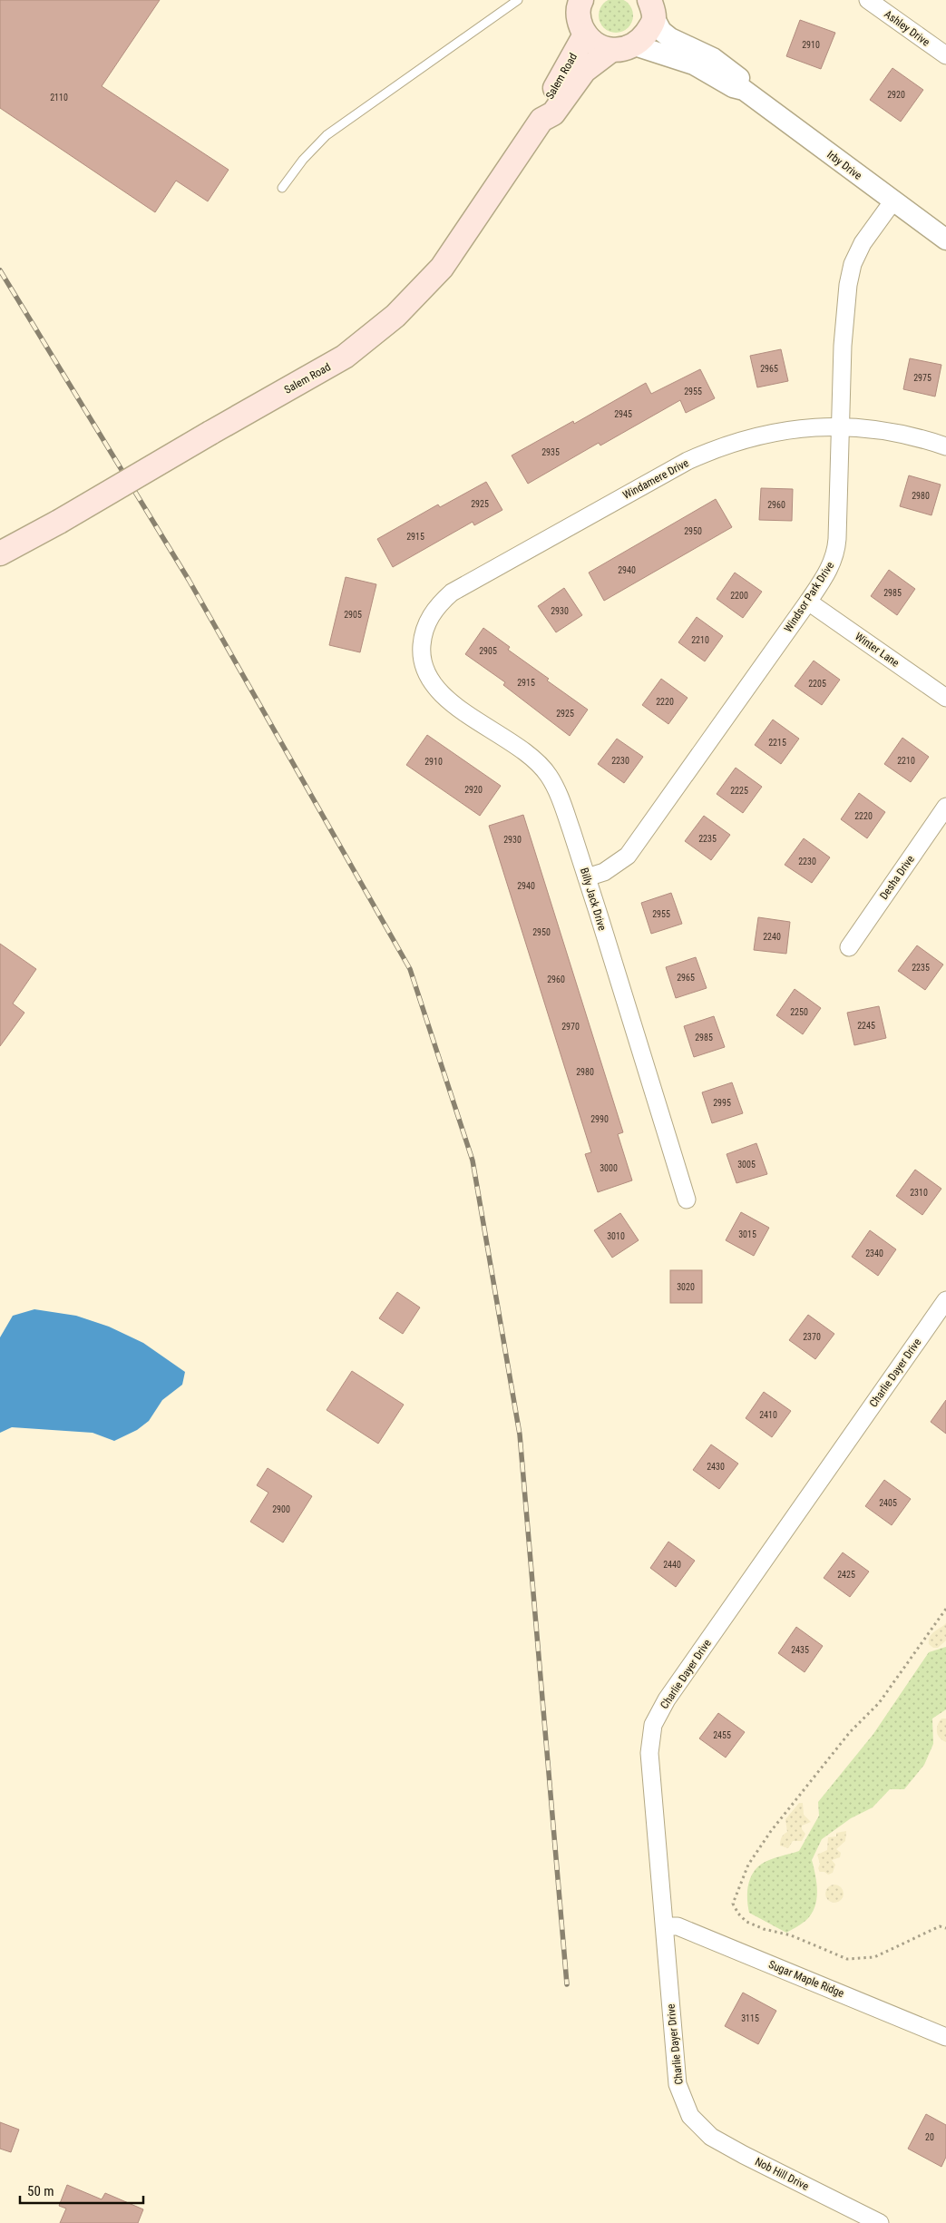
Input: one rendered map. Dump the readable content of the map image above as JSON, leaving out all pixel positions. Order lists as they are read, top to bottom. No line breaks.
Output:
{"streets":{"main road":["Salem Road"],"street":["Ashley Drive","Irby Drive","Windamere Drive","Windsor Park Drive","Winter Lane","Desha Drive","Billy Jack Drive","Charlie Dayer Drive","Sugar Maple Ridge","Nob Hill Drive"]},"crossings":[["Irby Drive","Windsor Park Drive"],["Windamere Drive","Windsor Park Drive"],["Windamere Drive","Billy Jack Drive"],["Windsor Park Drive","Winter Lane"],["Windsor Park Drive","Billy Jack Drive"],["Charlie Dayer Drive","Sugar Maple Ridge"],["Charlie Dayer Drive","Nob Hill Drive"]],"house_numbers":["2910","2920","2110","2965","2975","2955","2945","2935","2980","2925","2960","2950","2915","2940","2985","2200","2930","2905","2210","2905","2915","2205","2220","2925","2215","2230","2210","2910","2920","2225","2220","2235","2930","2230","2940","2955","2950","2240","2235","2965","2960","2250","2245","2970","2985","2980","2995","2990","3005","3000","2310","3015","3010","2340","3020","2370","2410","2430","2405","2900","2440","2425","2435","2455","3115","20"],"scale_bar":"50 m"}
